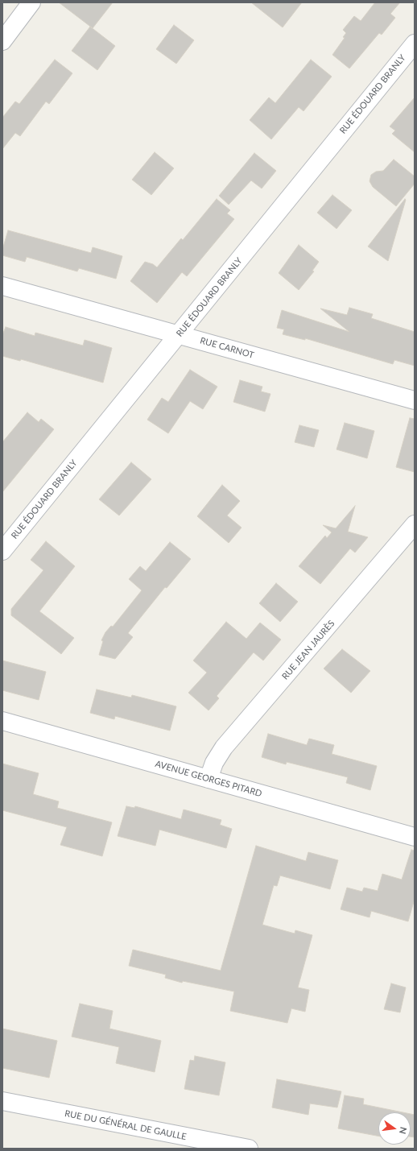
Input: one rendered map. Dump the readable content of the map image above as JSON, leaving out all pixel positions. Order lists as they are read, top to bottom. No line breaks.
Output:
{"streets":{"street":["RUE ÉDOUARD BRANLY","RUE CARNOT","RUE JEAN JAURÈS","AVENUE GEORGES PITARD","RUE DU GÉNÉRAL DE GAULLE"]},"crossings":[["RUE ÉDOUARD BRANLY","RUE CARNOT"],["RUE JEAN JAURÈS","AVENUE GEORGES PITARD"]],"north":"right"}
